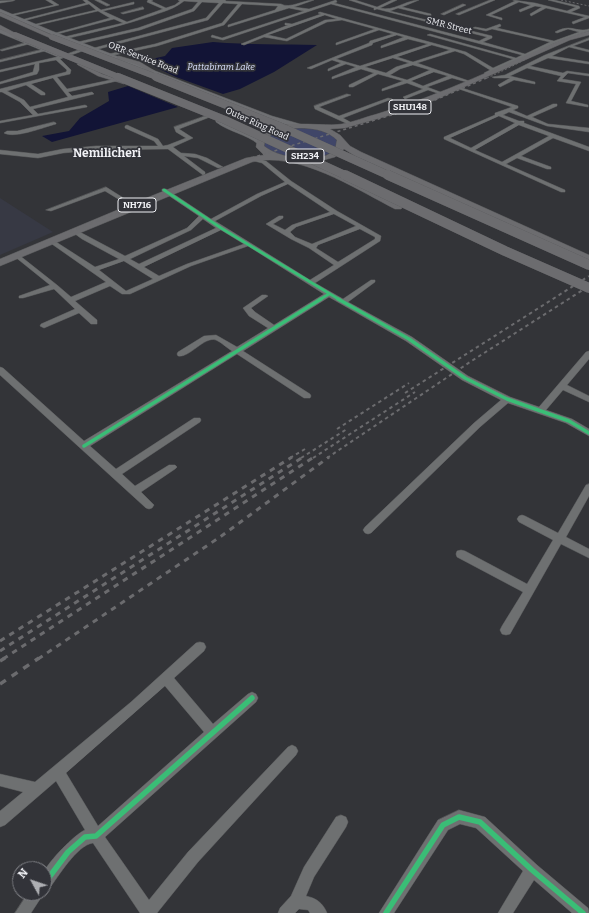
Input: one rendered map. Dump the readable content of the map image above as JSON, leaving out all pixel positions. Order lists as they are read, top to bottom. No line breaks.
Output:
{"streets":{"highway":["SHU148","Outer Ring Road","SH234","NH716"],"main road":["ORR Service Road"],"street":["SMR Street"]},"crossings":[["ORR Service Road","Outer Ring Road"],["ORR Service Road","NH716"],["SHU148","NH716"]],"districts":["Nemilicheri"],"water":["Pattabiram Lake"],"north":"top left"}
